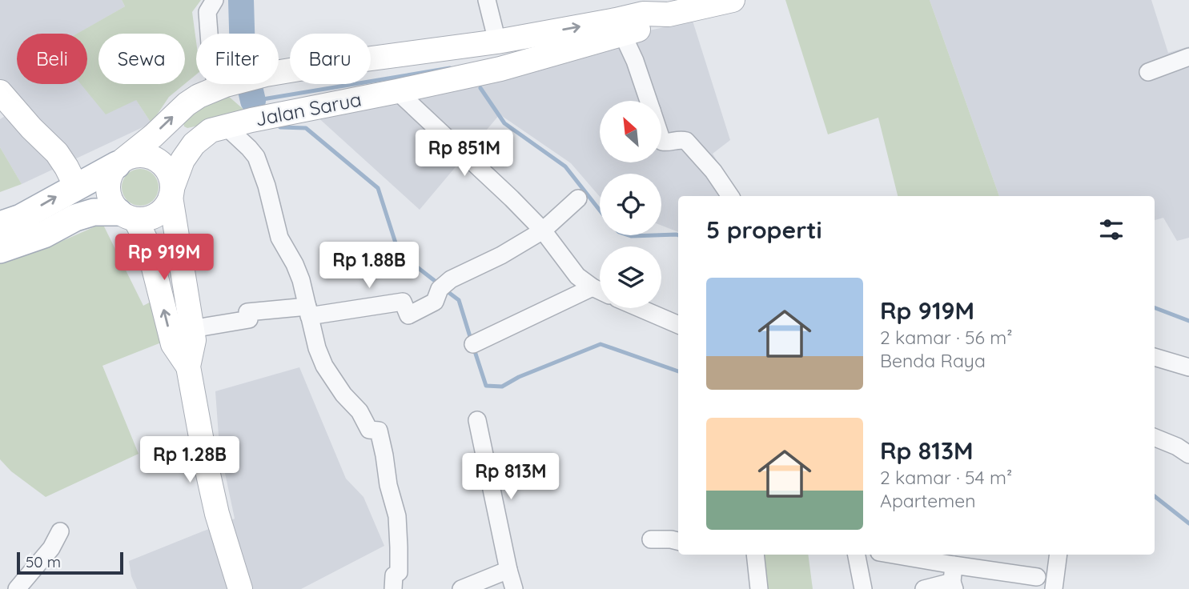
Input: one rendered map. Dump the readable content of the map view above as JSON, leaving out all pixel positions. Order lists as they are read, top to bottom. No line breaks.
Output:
{"streets":{"main road":["Jalan Sarua"]},"scale_bar":"50 m","north":"top left","page":{"chip":["Beli","Sewa","Filter","Baru"],"price":["Rp 851M","Rp 919M","Rp 1.88B","Rp 1.28B","Rp 813M"],"heading":"5 properti","list":[{"name":"Rp 919M","note":"2 kamar · 56 m² · Benda Raya"},{"name":"Rp 813M","note":"2 kamar · 54 m² · Apartemen"}],"scale":"50 m"}}
